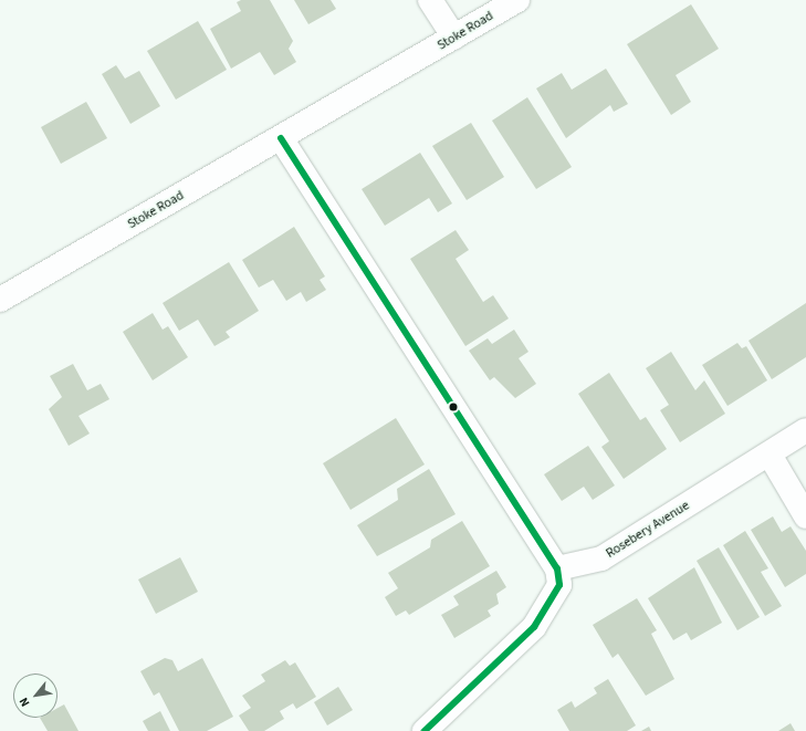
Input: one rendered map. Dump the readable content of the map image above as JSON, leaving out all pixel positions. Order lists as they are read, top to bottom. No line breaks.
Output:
{"streets":{"street":["Stoke Road","Rosebery Avenue"]},"north":"bottom left"}
